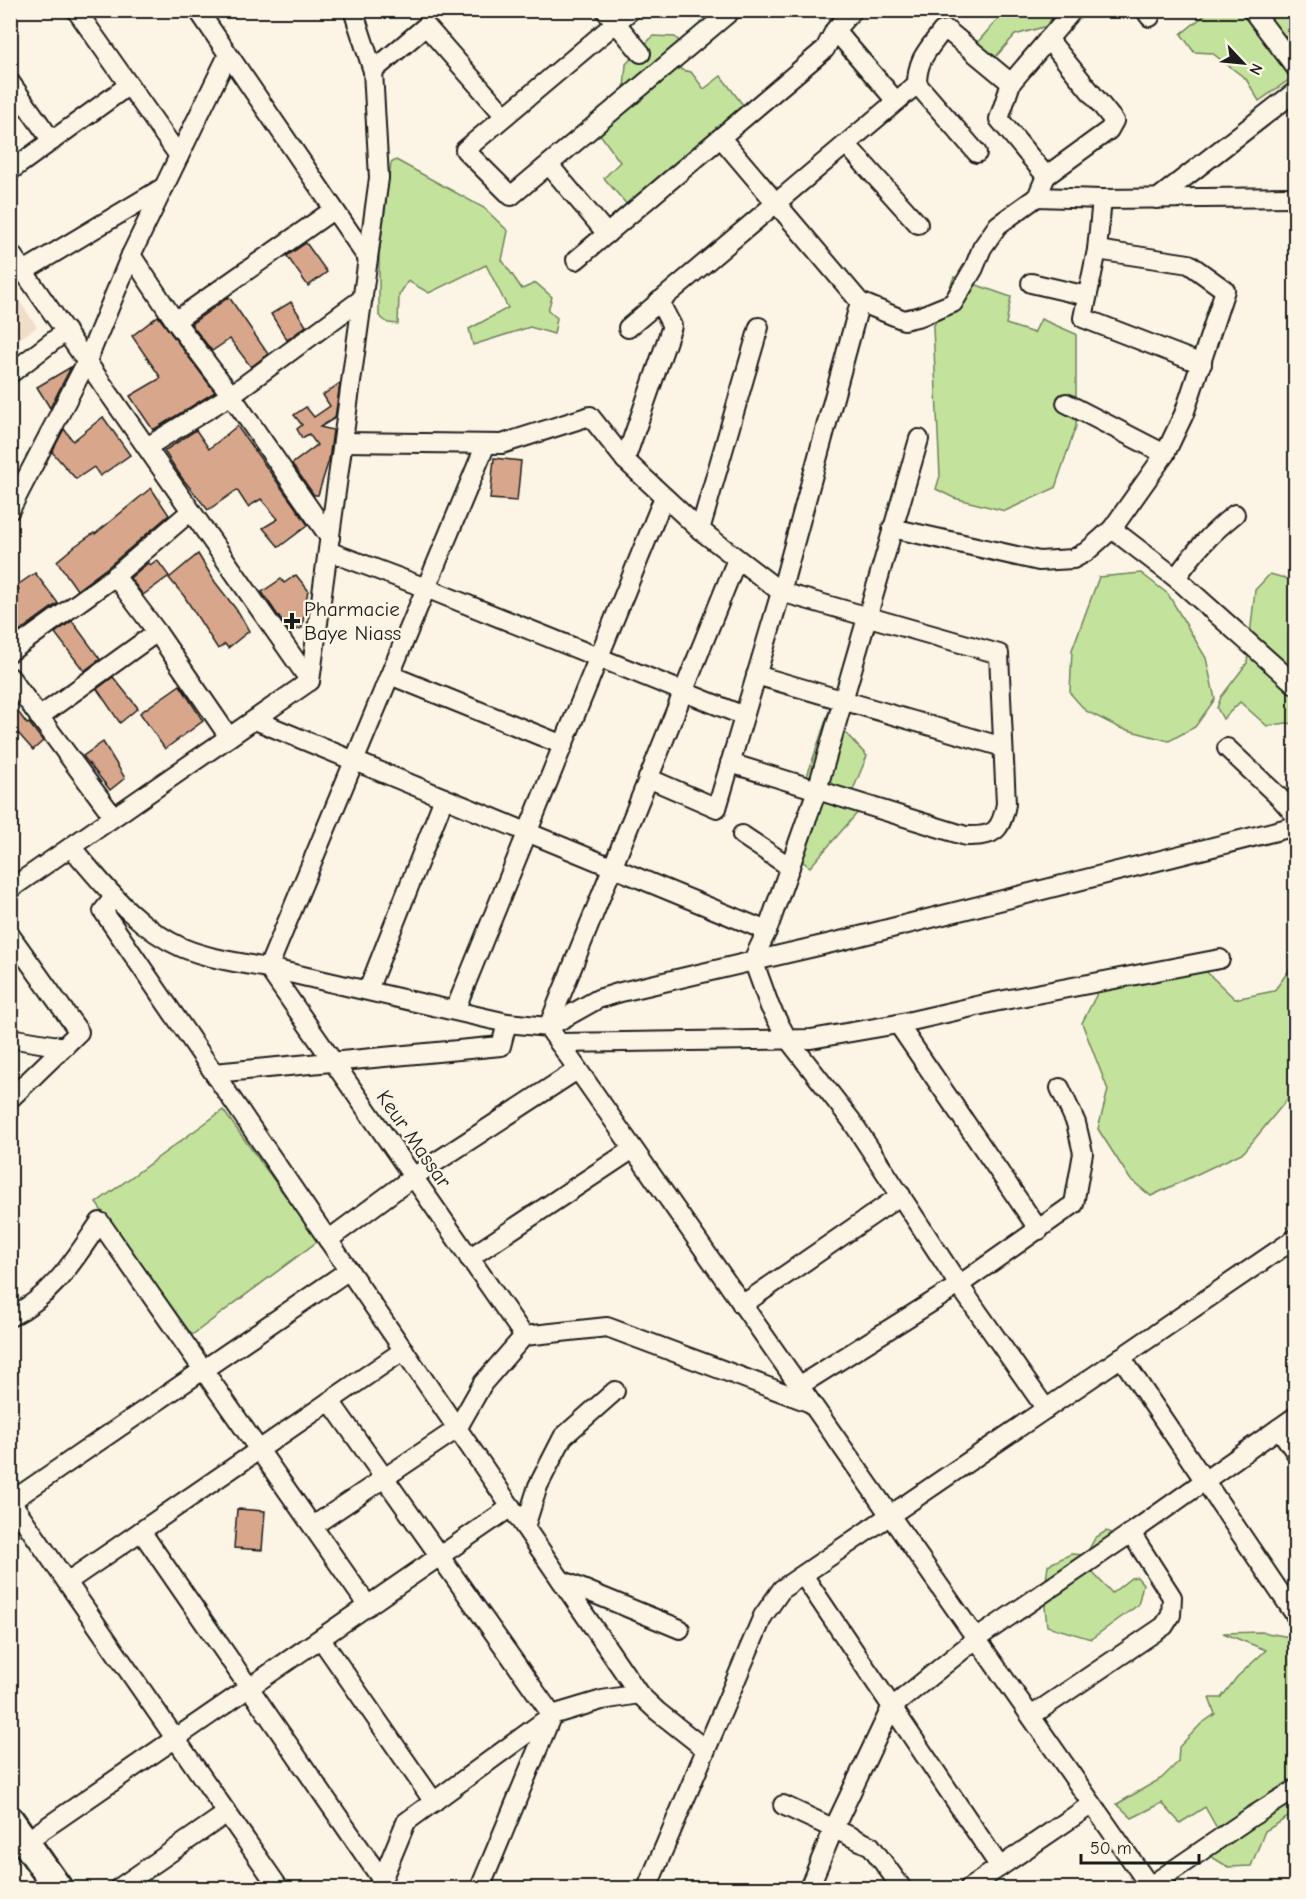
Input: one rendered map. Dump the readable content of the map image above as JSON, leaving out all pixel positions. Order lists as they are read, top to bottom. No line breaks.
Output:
{"streets":{"street":["Keur Massar"]},"places":{"health":["Pharmacie Baye Niass"]},"scale_bar":"50 m","north":"bottom right"}
